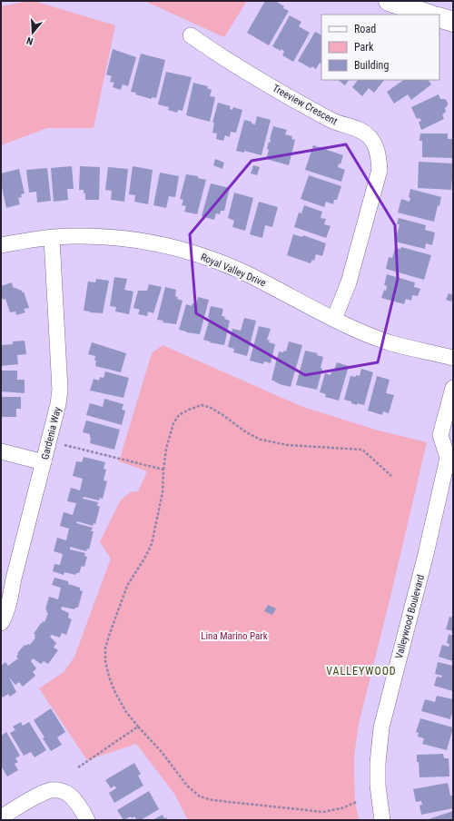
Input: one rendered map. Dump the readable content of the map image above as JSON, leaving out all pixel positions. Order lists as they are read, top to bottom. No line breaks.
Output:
{"streets":{"street":["Treeview Crescent","Royal Valley Drive","Gardenia Way","Valleywood Boulevard"]},"crossings":[["Treeview Crescent","Royal Valley Drive"],["Royal Valley Drive","Gardenia Way"]],"districts":["VALLEYWOOD"],"parks":["Lina Marino Park"],"legend":["Road","Park","Building"],"north":"bottom"}
